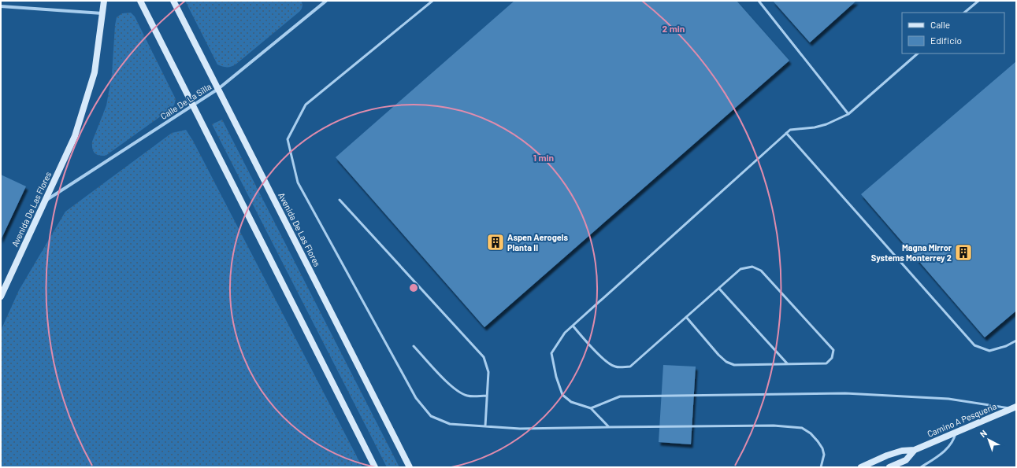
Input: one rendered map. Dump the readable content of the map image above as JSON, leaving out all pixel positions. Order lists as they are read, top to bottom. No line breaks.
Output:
{"streets":{"street":["Calle De La Silla","Avenida De Las Flores","Camino A Pesquería"]},"crossings":[["Calle De La Silla","Avenida De Las Flores"]],"places":{"building":["Aspen Aerogels Planta II","Magna Mirror Systems Monterrey 2"]},"legend":["Calle","Edificio"],"north":"top left","rings":["2 min","1 min"]}
